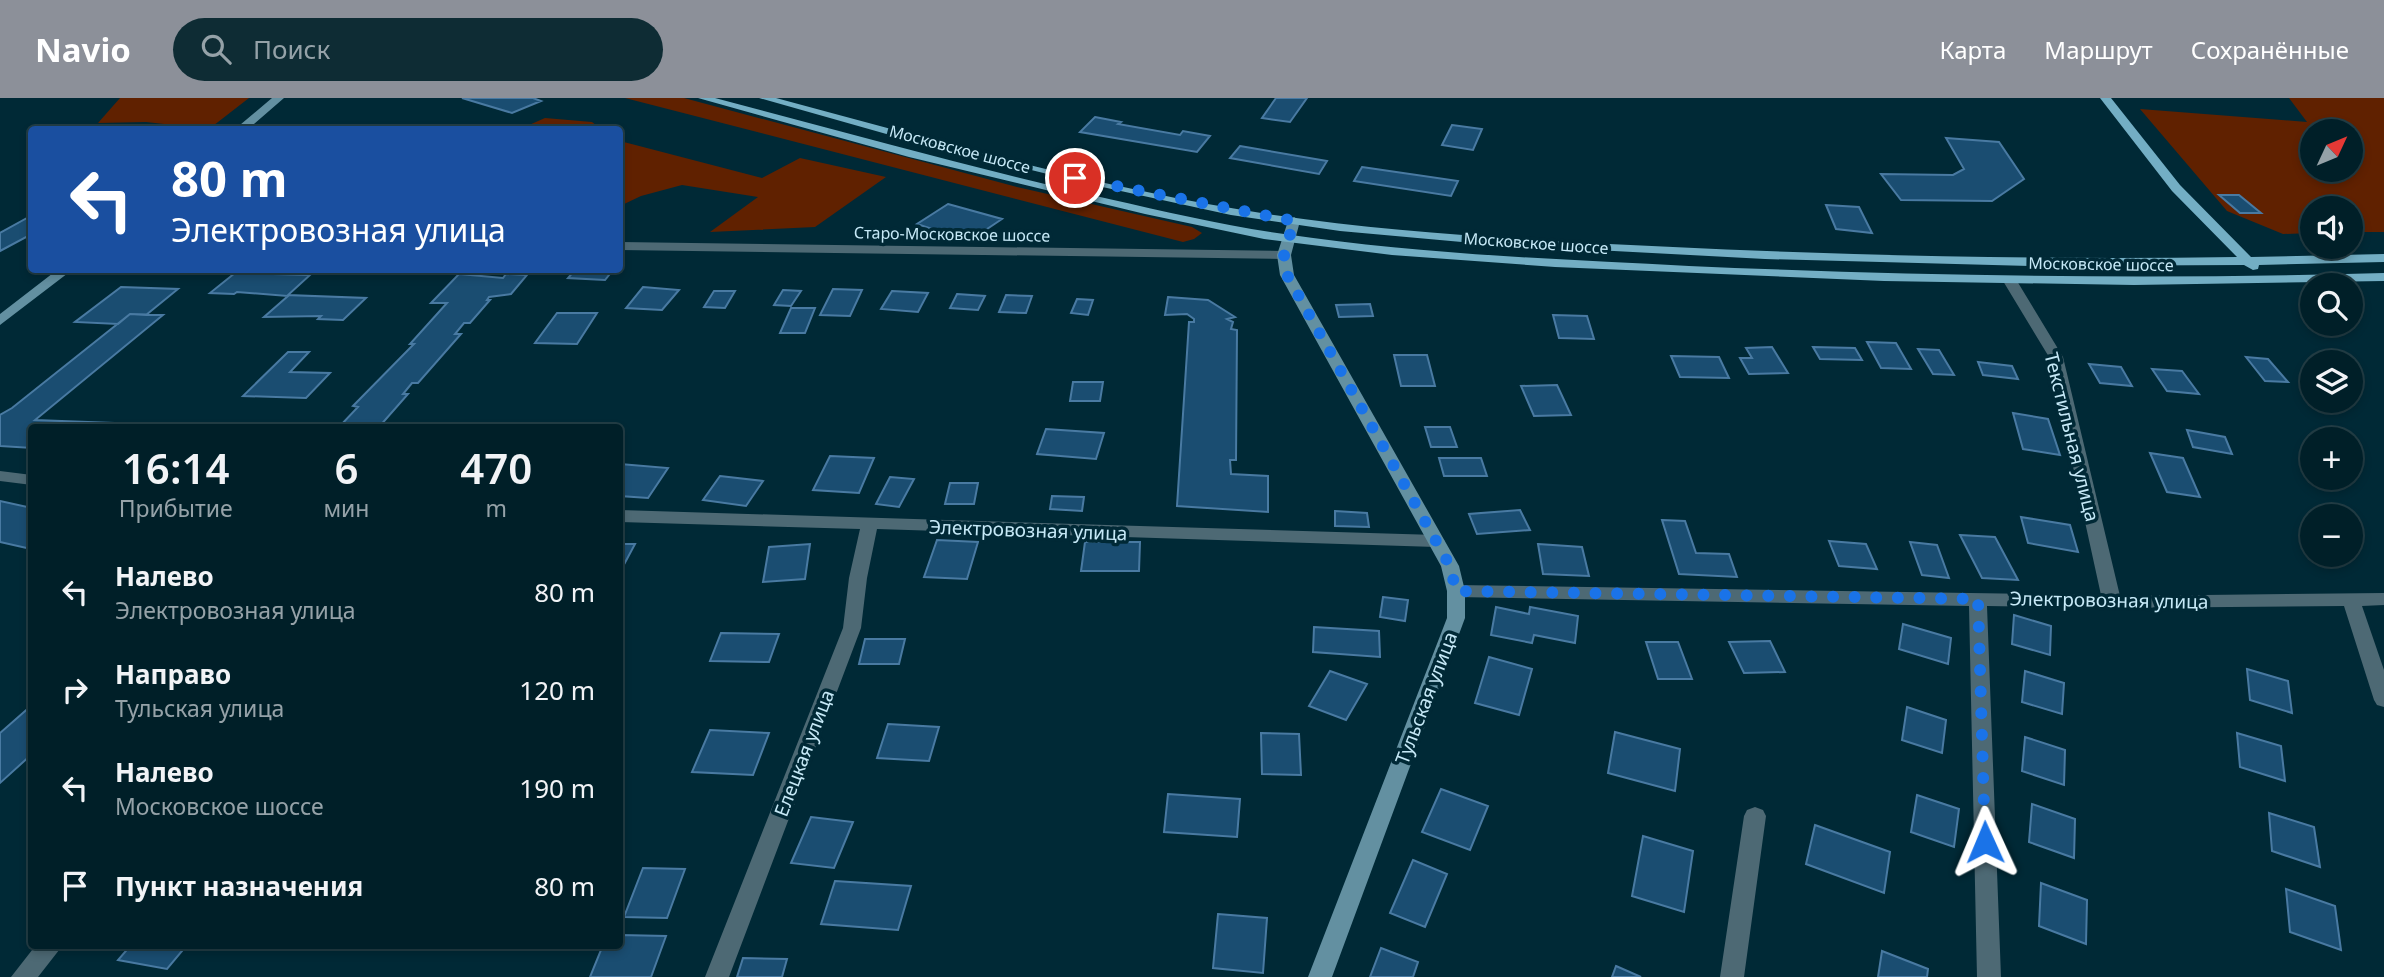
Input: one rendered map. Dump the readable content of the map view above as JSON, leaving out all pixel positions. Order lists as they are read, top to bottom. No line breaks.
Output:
{"streets":{"main road":["Московское шоссе","Тульская улица"],"street":["Старо-Московское шоссе","Текстильная улица","Электровозная улица","Елецкая улица"]},"crossings":[["Московское шоссе","Старо-Московское шоссе"],["Московское шоссе","Текстильная улица"],["Московское шоссе","Тульская улица"],["Старо-Московское шоссе","Тульская улица"],["Текстильная улица","Электровозная улица"],["Электровозная улица","Тульская улица"],["Электровозная улица","Елецкая улица"]],"north":"top right","page":{"header":"Navio","search":"Поиск","nav":["Карта","Маршрут","Сохранённые"],"map_buttons":["+","−"],"turn":["80 m","Электровозная улица"],"eta":["16:14","Прибытие","6","мин","470","m"],"list":[{"name":"Налево","note":"Электровозная улица","value":"80 m"},{"name":"Направо","note":"Тульская улица","value":"120 m"},{"name":"Налево","note":"Московское шоссе","value":"190 m"},{"name":"Пункт назначения","value":"80 m"}]}}
